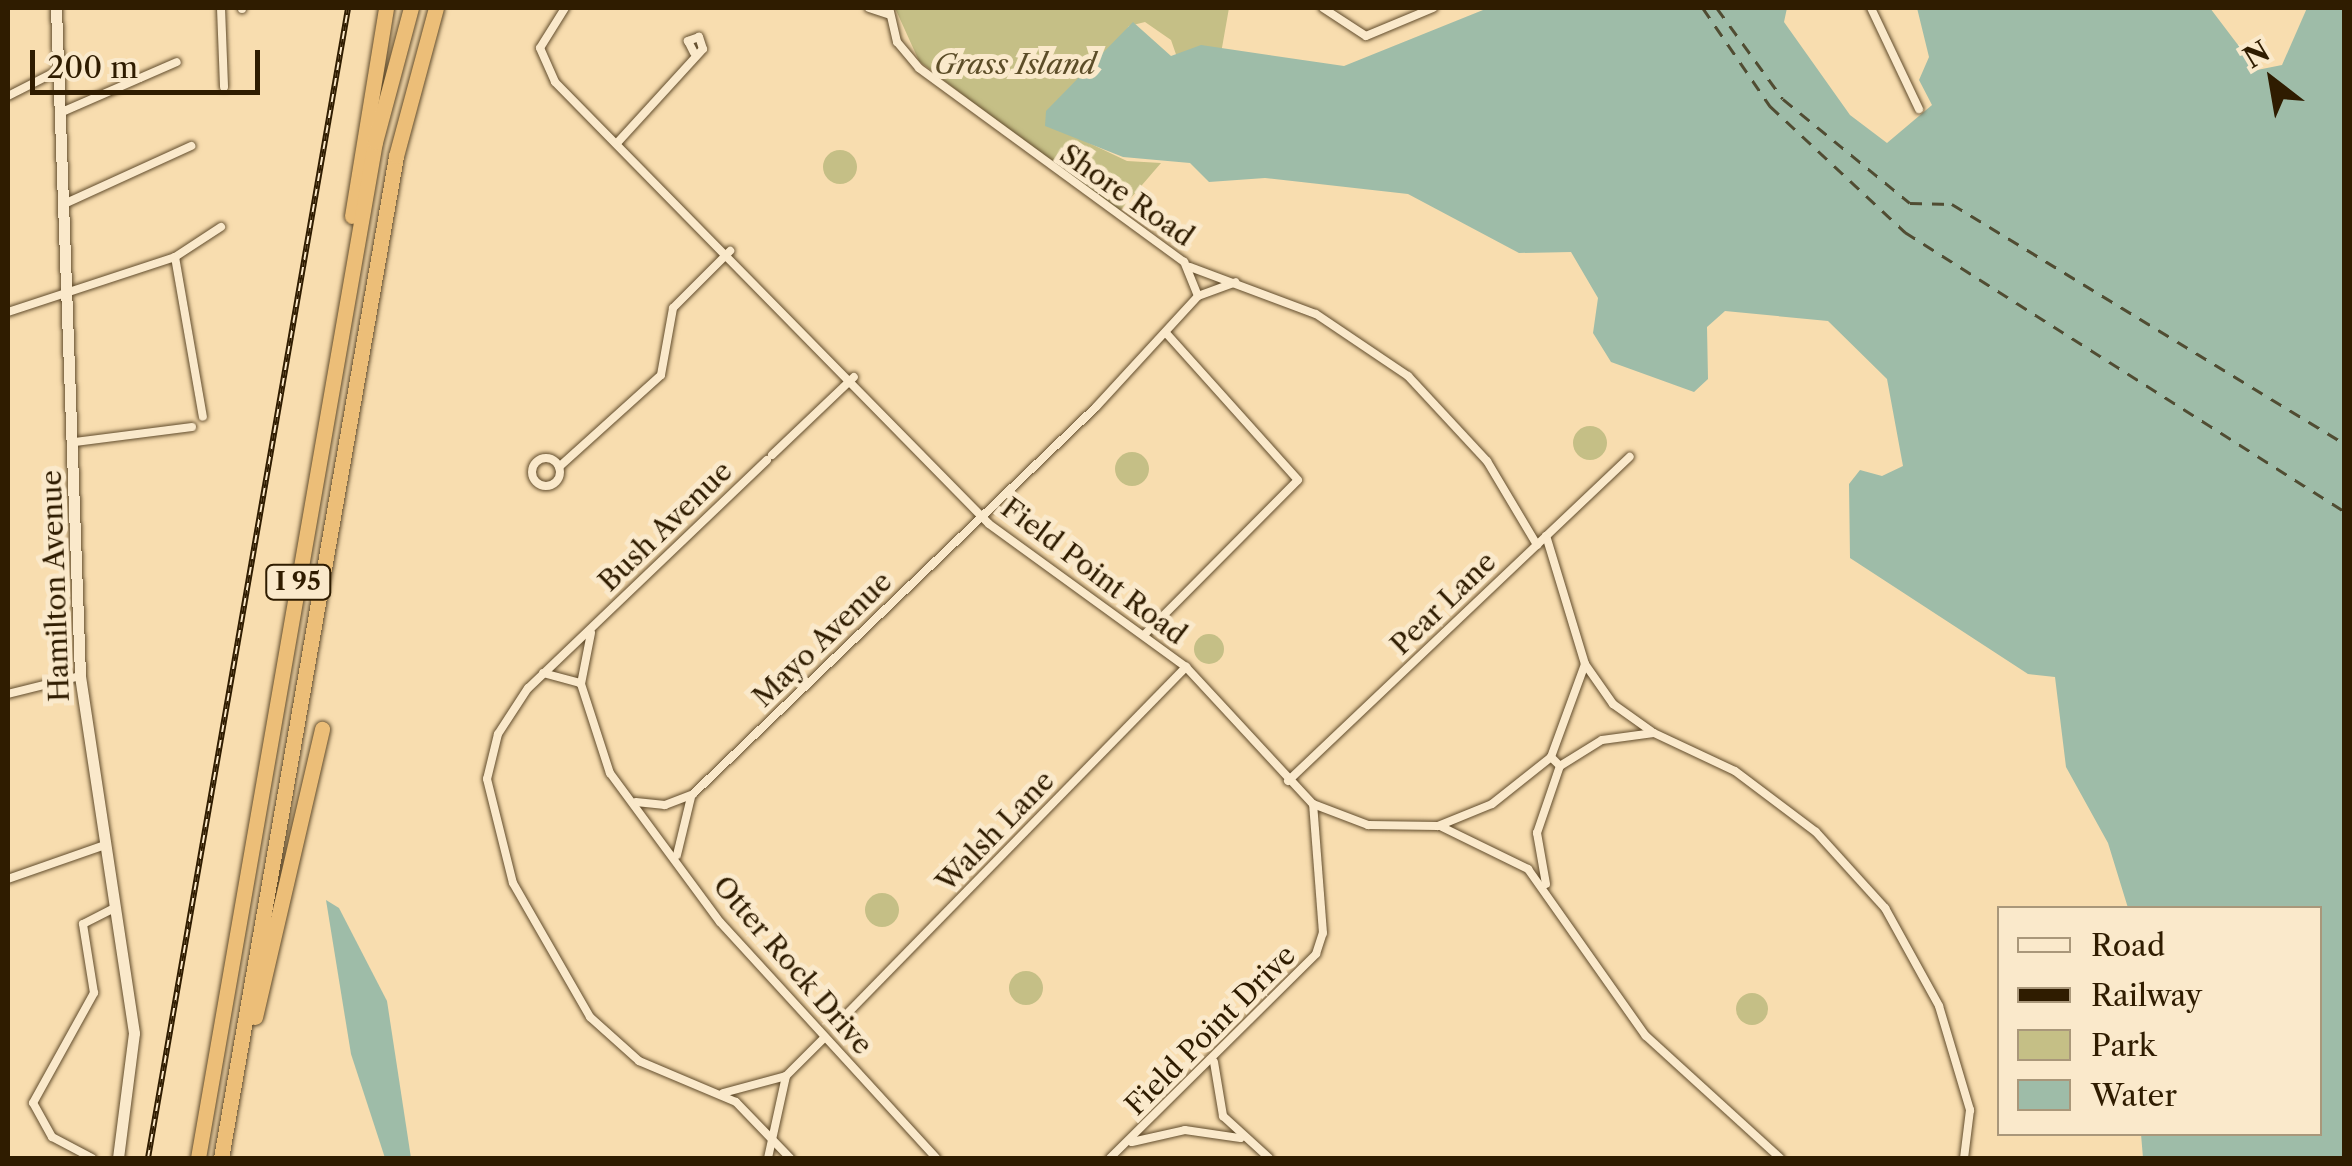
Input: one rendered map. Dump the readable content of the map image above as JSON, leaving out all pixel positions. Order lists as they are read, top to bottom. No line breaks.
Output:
{"streets":{"highway":["I 95"],"main road":["Hamilton Avenue"],"street":["Shore Road","Bush Avenue","Field Point Road","Pear Lane","Mayo Avenue","Walsh Lane","Otter Rock Drive","Field Point Drive"]},"crossings":[["Bush Avenue","Field Point Road"],["Bush Avenue","Otter Rock Drive"],["Field Point Road","Pear Lane"],["Field Point Road","Mayo Avenue"],["Field Point Road","Walsh Lane"],["Field Point Road","Field Point Drive"]],"parks":["Grass Island"],"legend":["Road","Railway","Park","Water"],"scale_bar":"200 m","north":"top left"}
